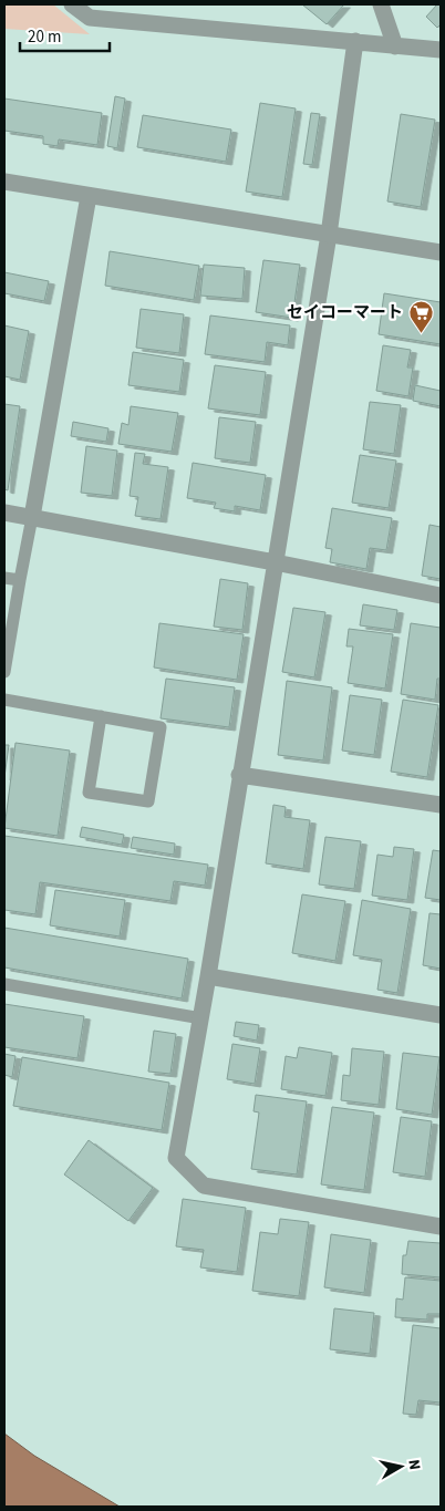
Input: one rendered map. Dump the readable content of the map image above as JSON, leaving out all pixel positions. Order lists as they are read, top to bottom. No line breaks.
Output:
{"places":{"supermarket":["セイコーマート"]},"scale_bar":"20 m","north":"right"}
